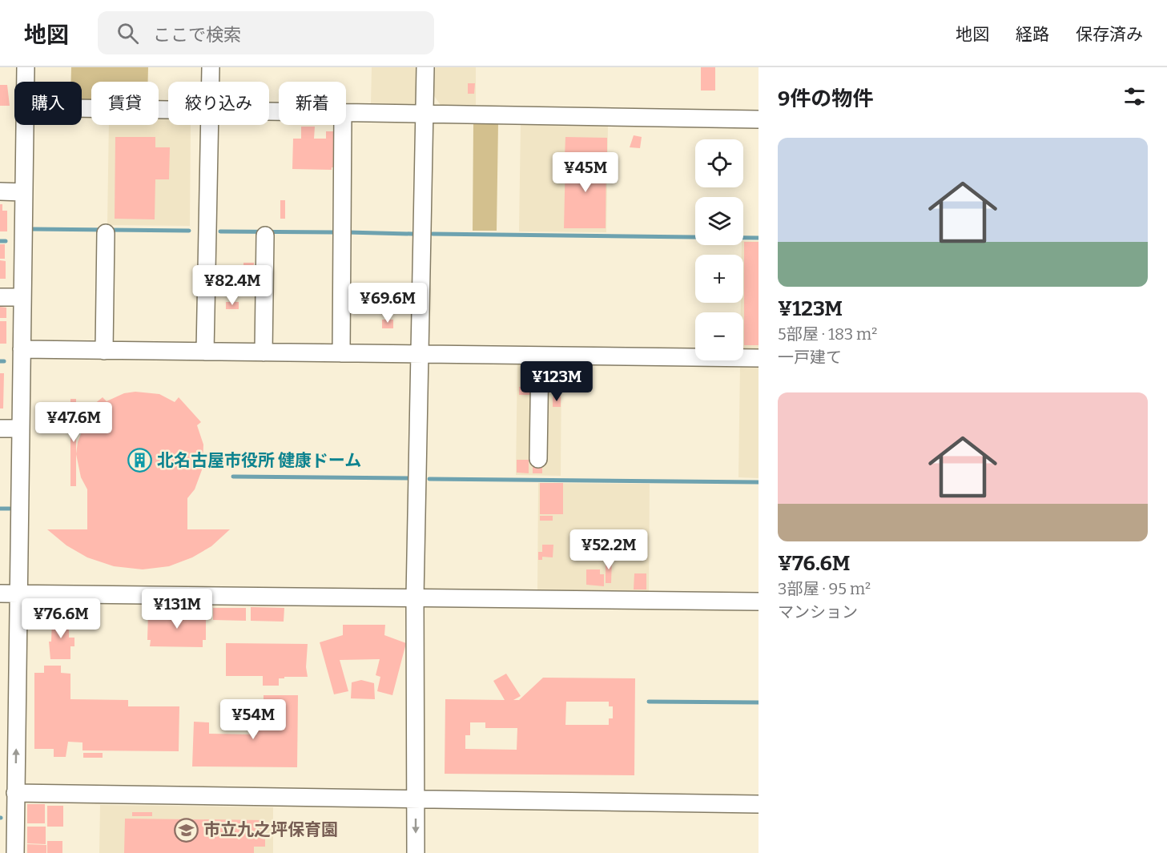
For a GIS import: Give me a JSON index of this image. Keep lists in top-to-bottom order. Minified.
{"places":{"building":["北名古屋市役所 健康ドーム"],"school or university":["市立九之坪保育園"]},"page":{"header":"地図","search":"ここで検索","nav":["地図","経路","保存済み"],"heading":"9件の物件","chip":["購入","賃貸","絞り込み","新着"],"list":[{"name":"¥123M","note":"5部屋 · 183 m² · 一戸建て"},{"name":"¥76.6M","note":"3部屋 · 95 m² · マンション"}],"map_buttons":["+","−"],"price":["¥45M","¥82.4M","¥69.6M","¥123M","¥47.6M","¥52.2M","¥131M","¥76.6M","¥54M"]}}
